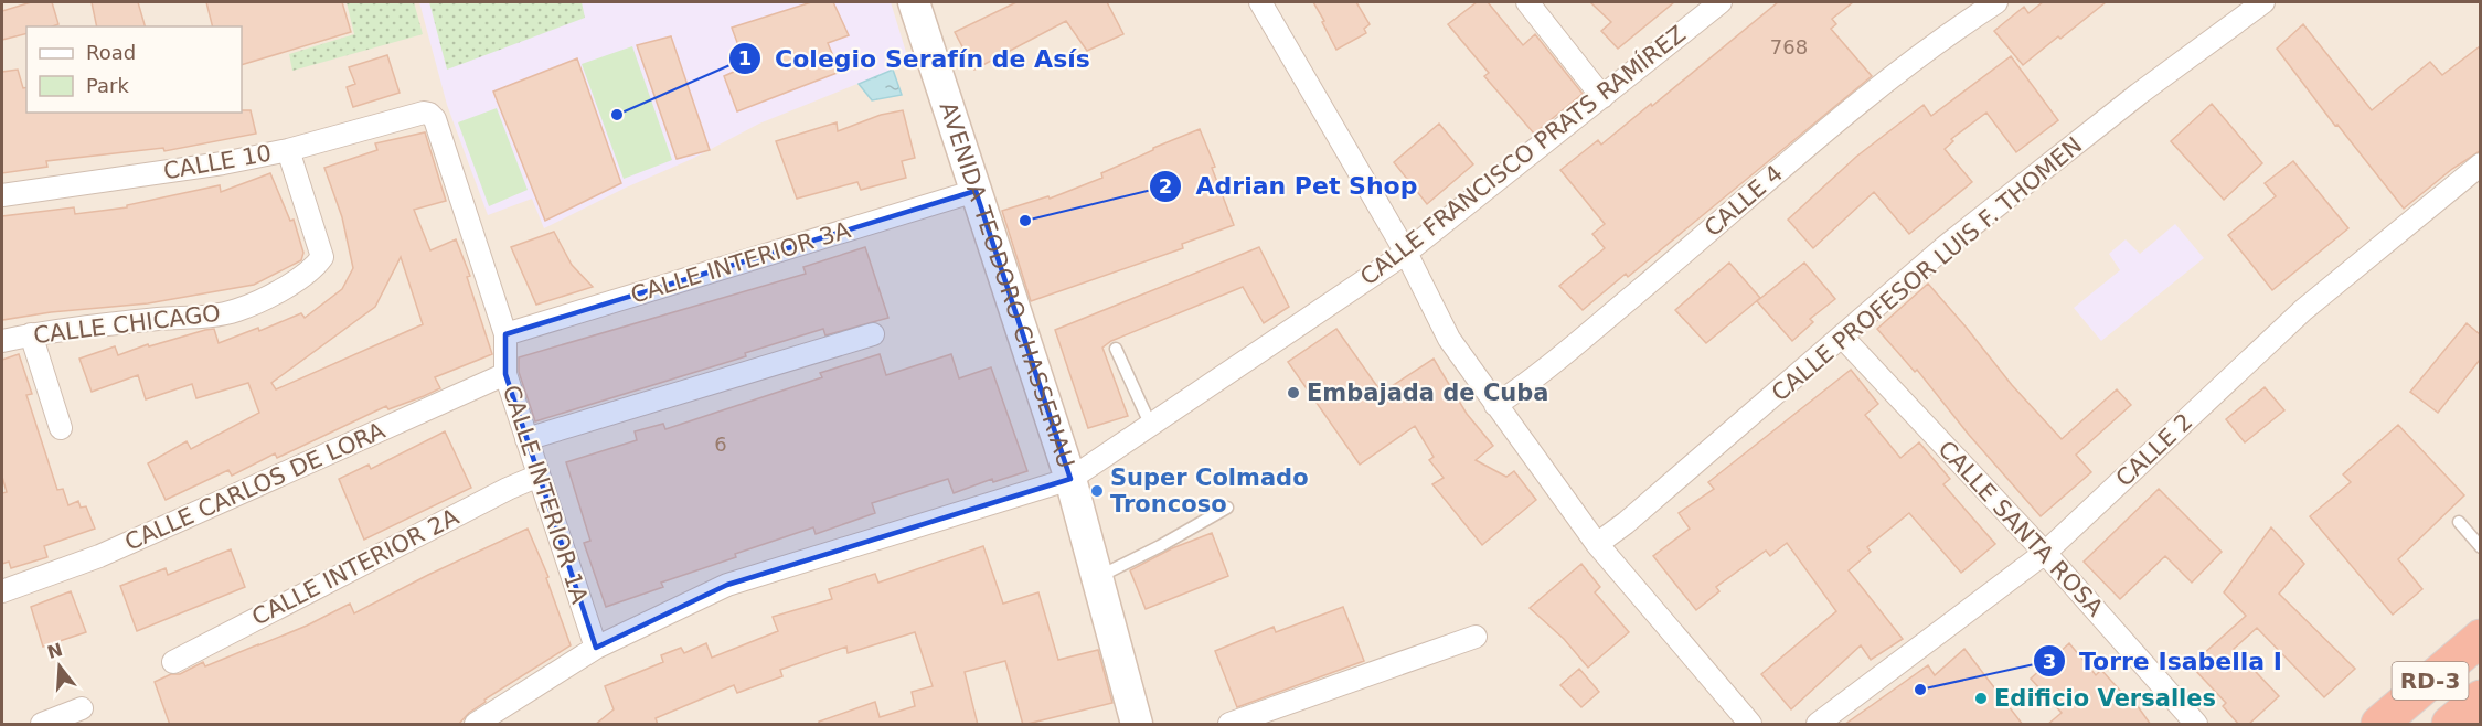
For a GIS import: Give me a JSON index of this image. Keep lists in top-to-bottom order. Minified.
{"streets":{"highway":["RD-3"],"street":["CALLE FRANCISCO PRATS RAMÍREZ","CALLE 10","CALLE 4","CALLE INTERIOR 3A","CALLE PROFESOR LUIS F. THOMEN","AVENIDA TEODORO CHASSERIAU","CALLE CHICAGO","CALLE 2","CALLE CARLOS DE LORA","CALLE INTERIOR 1A","CALLE SANTA ROSA","CALLE INTERIOR 2A"]},"crossings":[["CALLE FRANCISCO PRATS RAMÍREZ","AVENIDA TEODORO CHASSERIAU"],["CALLE FRANCISCO PRATS RAMÍREZ","CALLE INTERIOR 1A"],["CALLE 10","CALLE CHICAGO"],["CALLE 10","CALLE INTERIOR 1A"],["CALLE INTERIOR 3A","AVENIDA TEODORO CHASSERIAU"],["CALLE INTERIOR 3A","CALLE INTERIOR 1A"],["CALLE PROFESOR LUIS F. THOMEN","CALLE SANTA ROSA"],["CALLE 2","CALLE SANTA ROSA"],["CALLE CARLOS DE LORA","CALLE INTERIOR 1A"],["CALLE INTERIOR 1A","CALLE INTERIOR 2A"]],"places":["Colegio Serafín de Asís","Adrian Pet Shop","Embajada de Cuba","Super Colmado Troncoso","Torre Isabella I","Edificio Versalles"],"house_numbers":["768","6"],"legend":["Road","Park"],"north":"top"}
